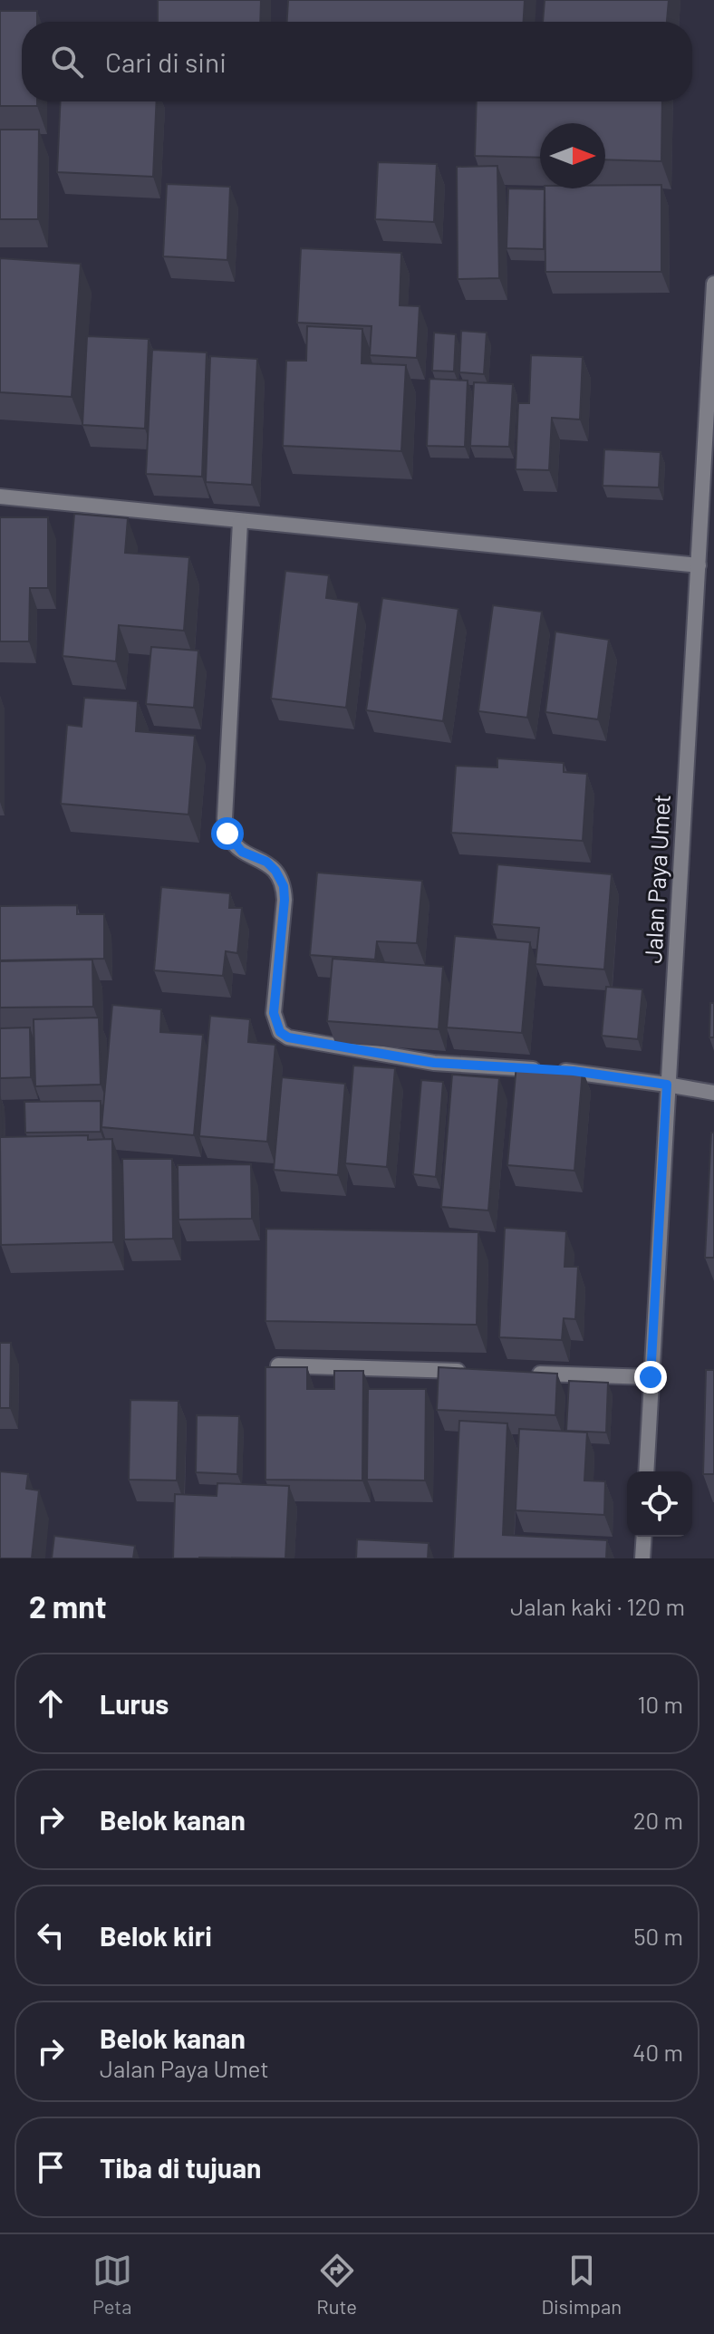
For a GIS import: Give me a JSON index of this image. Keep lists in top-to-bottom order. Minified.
{"streets":{"street":["Jalan Paya Umet"]},"north":"right","page":{"search":"Cari di sini","heading":["2 mnt","Jalan kaki · 120 m"],"list":[["Lurus","10 m"],["Belok kanan","20 m"],["Belok kiri","50 m"],["Belok kanan","Jalan Paya Umet","40 m"],"Tiba di tujuan"],"nav":["Peta","Rute","Disimpan"]}}
